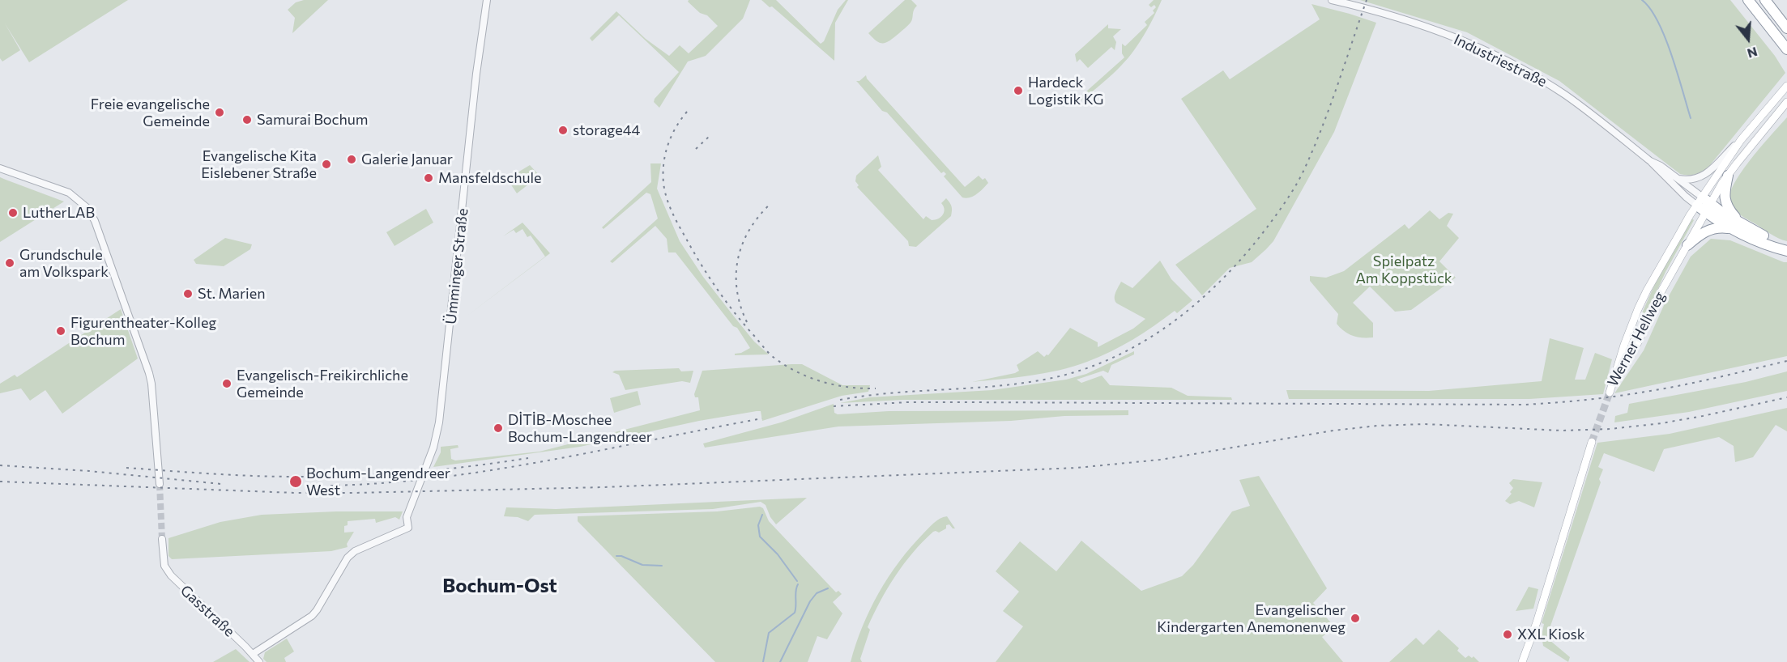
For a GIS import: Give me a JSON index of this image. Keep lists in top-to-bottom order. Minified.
{"streets":{"main road":["Werner Hellweg"],"street":["Industriestraße","Ümminger Straße","Gasstraße"]},"crossings":[["Industriestraße","Werner Hellweg"],["Ümminger Straße","Gasstraße"]],"districts":["Bochum-Ost"],"parks":["Spielpatz Am Koppstück"],"places":["Hardeck Logistik KG","Freie evangelische Gemeinde","Samurai Bochum","storage44","Galerie Januar","Evangelische Kita Eislebener Straße","Mansfeldschule","LutherLAB","Grundschule am Volkspark","St. Marien","Figurentheater-Kolleg Bochum","Evangelisch-Freikirchliche Gemeinde","DİTİB-Moschee Bochum-Langendreer","Bochum-Langendreer West","Evangelischer Kindergarten Anemonenweg","XXL Kiosk"],"north":"bottom"}
